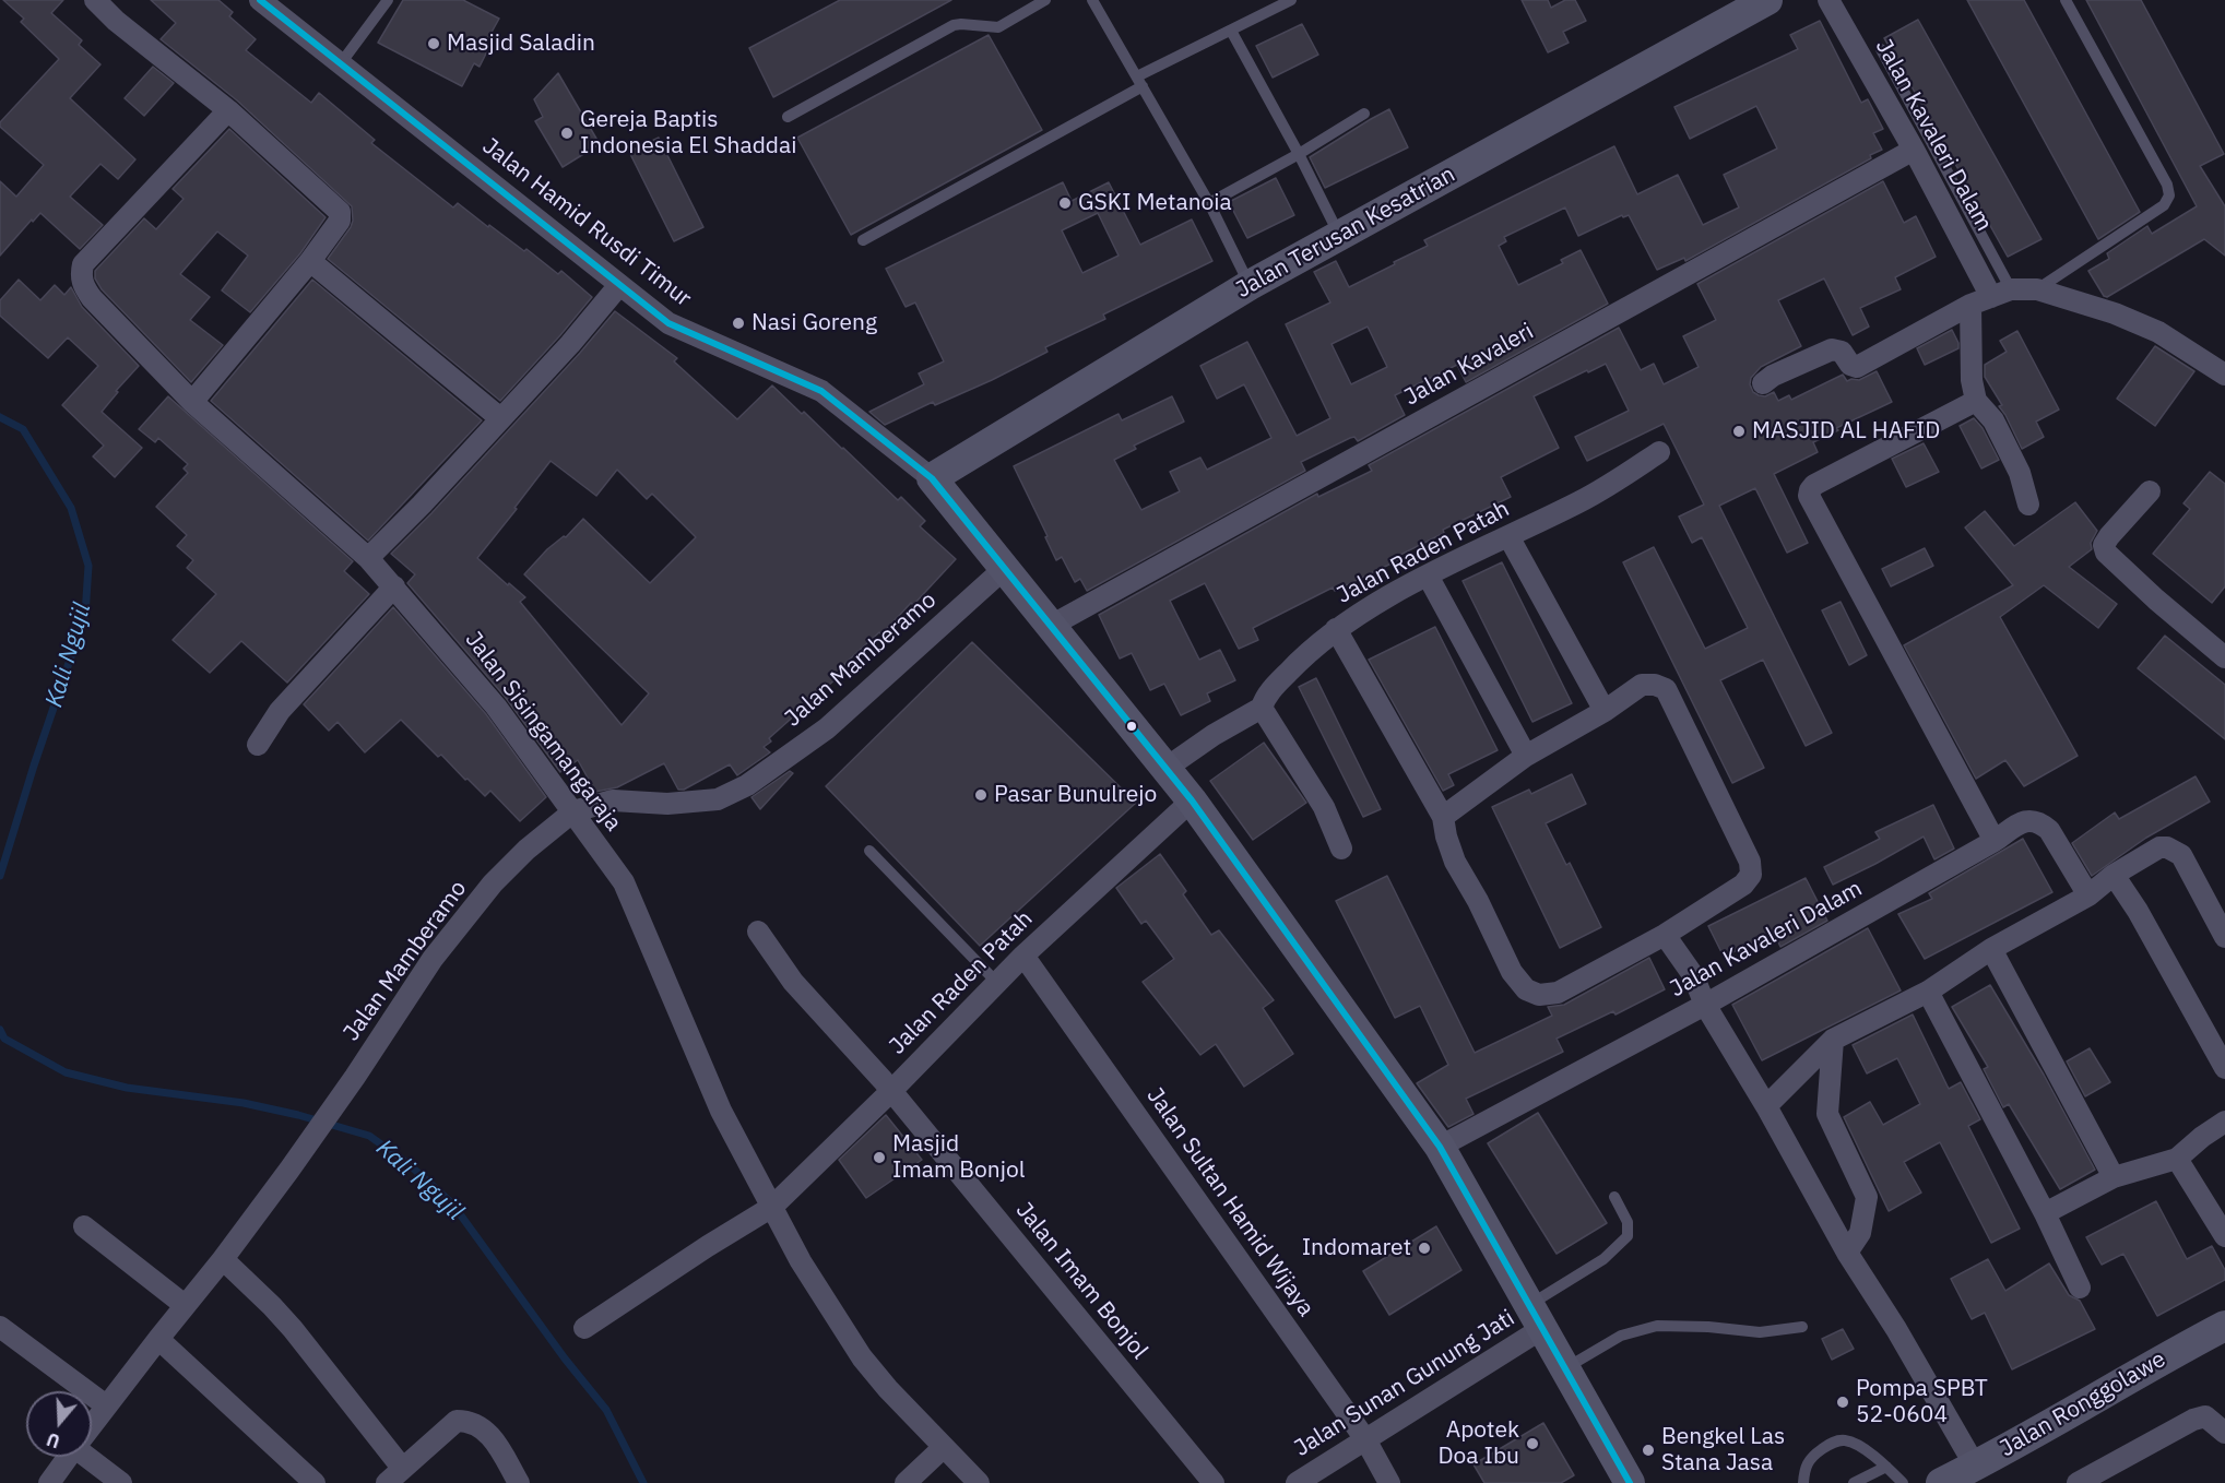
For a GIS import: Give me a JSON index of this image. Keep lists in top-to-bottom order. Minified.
{"streets":{"street":["Jalan Kavaleri Dalam","Jalan Hamid Rusdi Timur","Jalan Terusan Kesatrian","Jalan Kavaleri","Jalan Raden Patah","Jalan Mamberamo","Jalan Sisingamangaraja","Jalan Sultan Hamid Wijaya","Jalan Imam Bonjol","Jalan Sunan Gunung Jati","Jalan Ronggolawe"]},"crossings":[["Jalan Kavaleri Dalam","Jalan Kavaleri"],["Jalan Hamid Rusdi Timur","Jalan Terusan Kesatrian"],["Jalan Raden Patah","Jalan Sisingamangaraja"],["Jalan Raden Patah","Jalan Sultan Hamid Wijaya"],["Jalan Raden Patah","Jalan Imam Bonjol"],["Jalan Mamberamo","Jalan Sisingamangaraja"],["Jalan Sultan Hamid Wijaya","Jalan Sunan Gunung Jati"]],"water":["Kali Ngujil"],"places":["Masjid Saladin","Gereja Baptis Indonesia El Shaddai","GSKI Metanoia","Nasi Goreng","MASJID AL HAFID","Pasar Bunulrejo","Masjid Imam Bonjol","Indomaret","Pompa SPBT 52-0604","Apotek Doa Ibu","Bengkel Las Stana Jasa"],"north":"bottom"}
